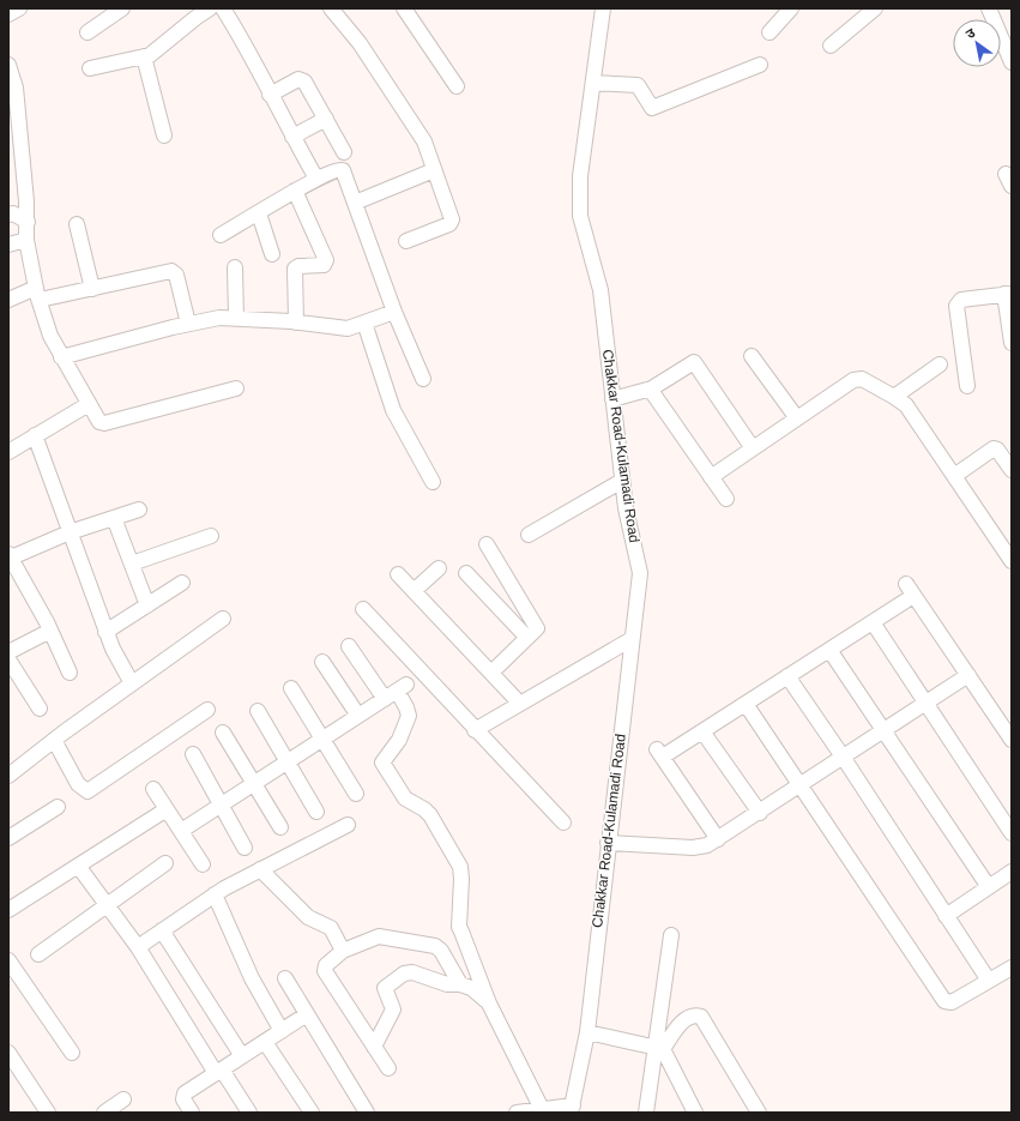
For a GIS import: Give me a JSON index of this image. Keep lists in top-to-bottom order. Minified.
{"streets":{"street":["Chakkar Road-Kulamadi Road"]},"north":"top left"}
